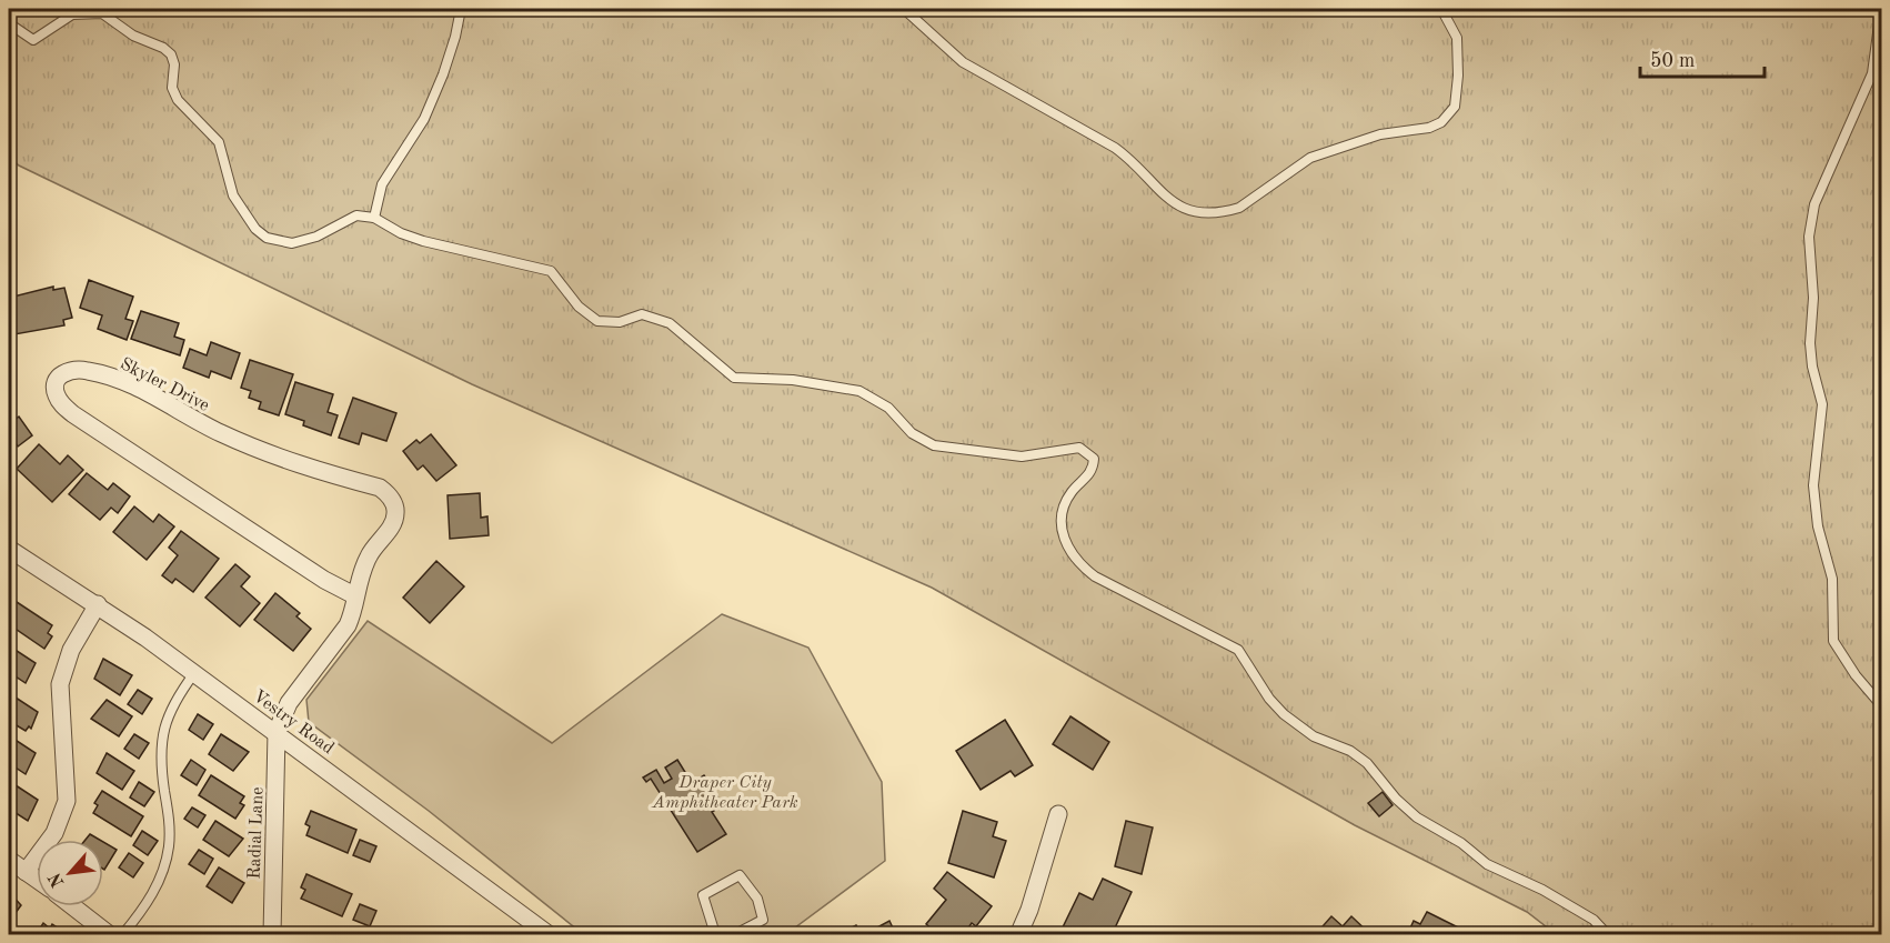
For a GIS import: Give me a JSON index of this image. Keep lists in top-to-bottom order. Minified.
{"streets":{"street":["Skyler Drive","Vestry Road","Radial Lane"]},"crossings":[["Skyler Drive","Vestry Road"],["Skyler Drive","Radial Lane"],["Vestry Road","Radial Lane"]],"parks":["Draper City Amphitheater Park"],"scale_bar":"50 m","north":"bottom left"}
